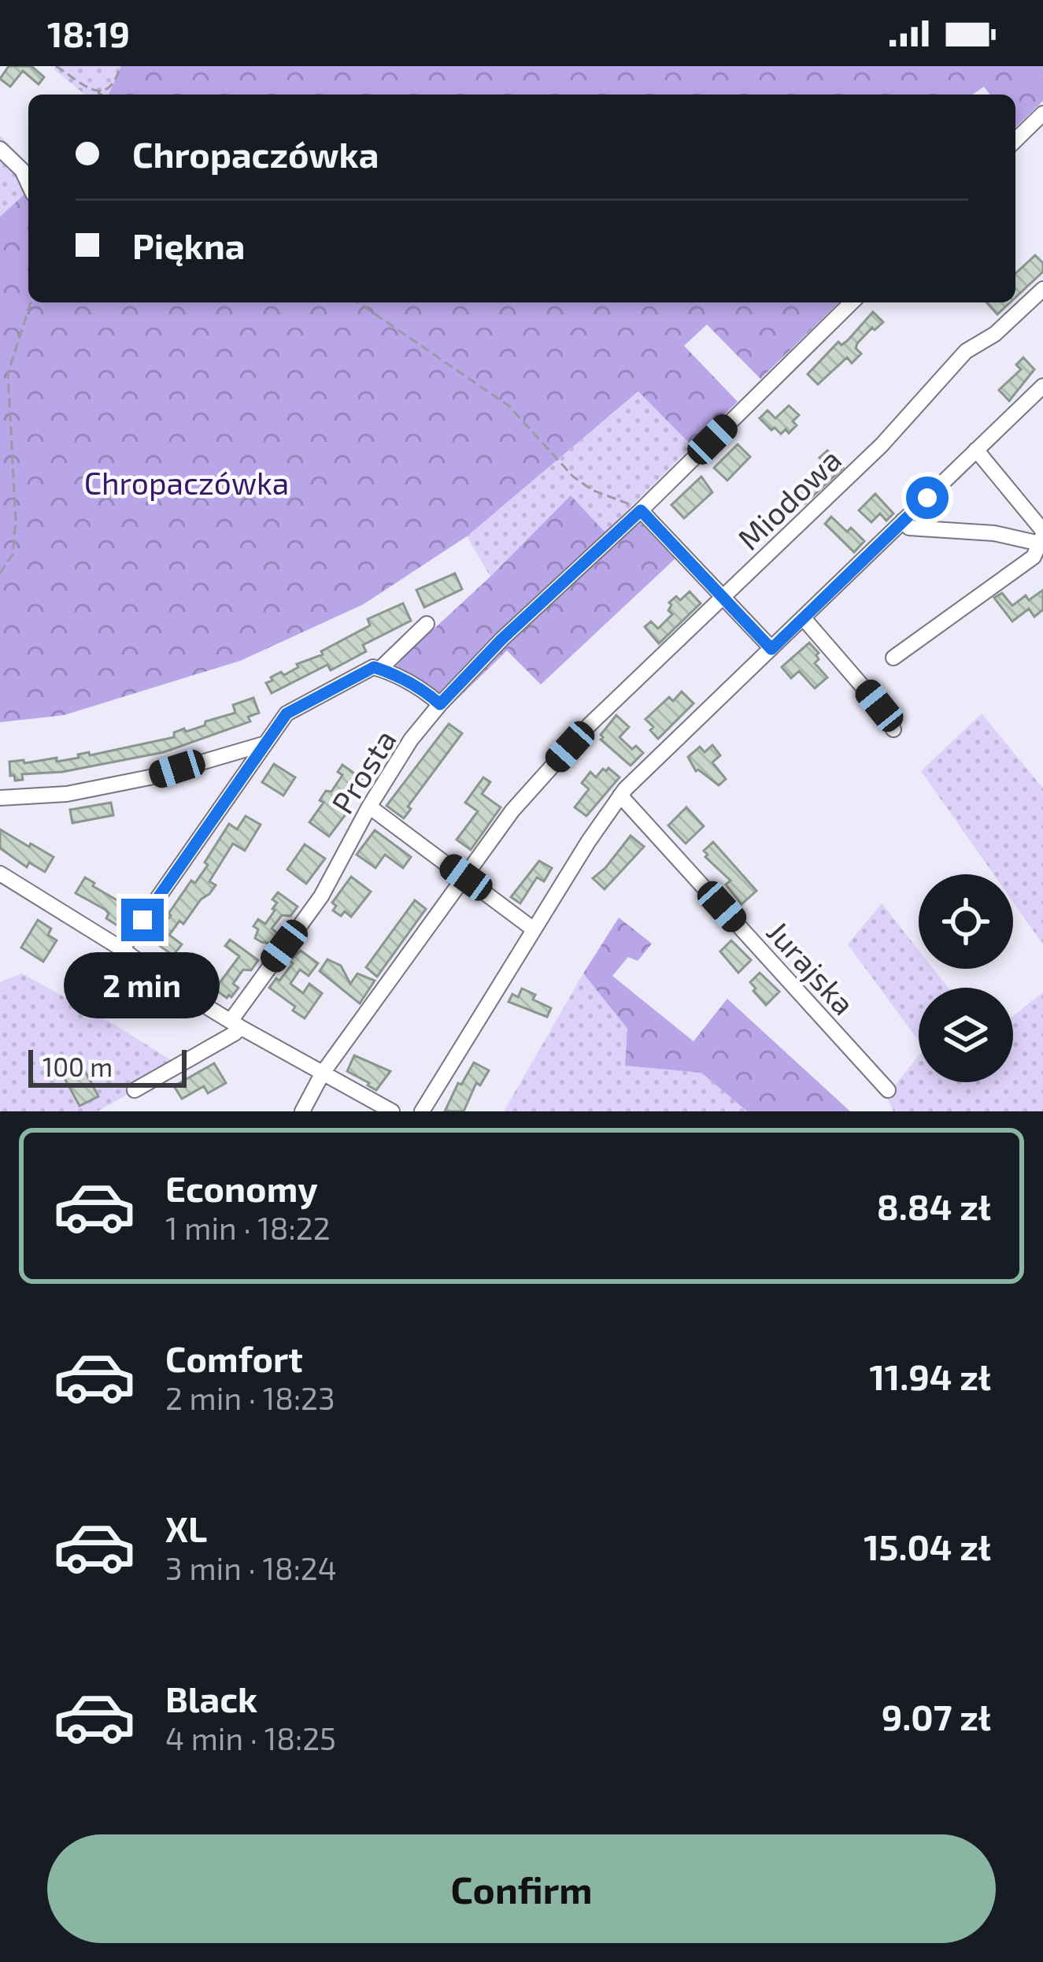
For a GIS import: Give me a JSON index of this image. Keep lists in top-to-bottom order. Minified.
{"streets":{"street":["Miodowa","Prosta","Jurajska"]},"parks":["Chropaczówka"],"scale_bar":"100 m","page":{"status":"18:19","banner":["Chropaczówka","Piękna"],"bubble":"2 min","scale":"100 m","list":[{"name":"Economy","note":"1 min · 18:22","value":"8.84 zł"},{"name":"Comfort","note":"2 min · 18:23","value":"11.94 zł"},{"name":"XL","note":"3 min · 18:24","value":"15.04 zł"},{"name":"Black","note":"4 min · 18:25","value":"9.07 zł"}],"buttons":"Confirm"}}
